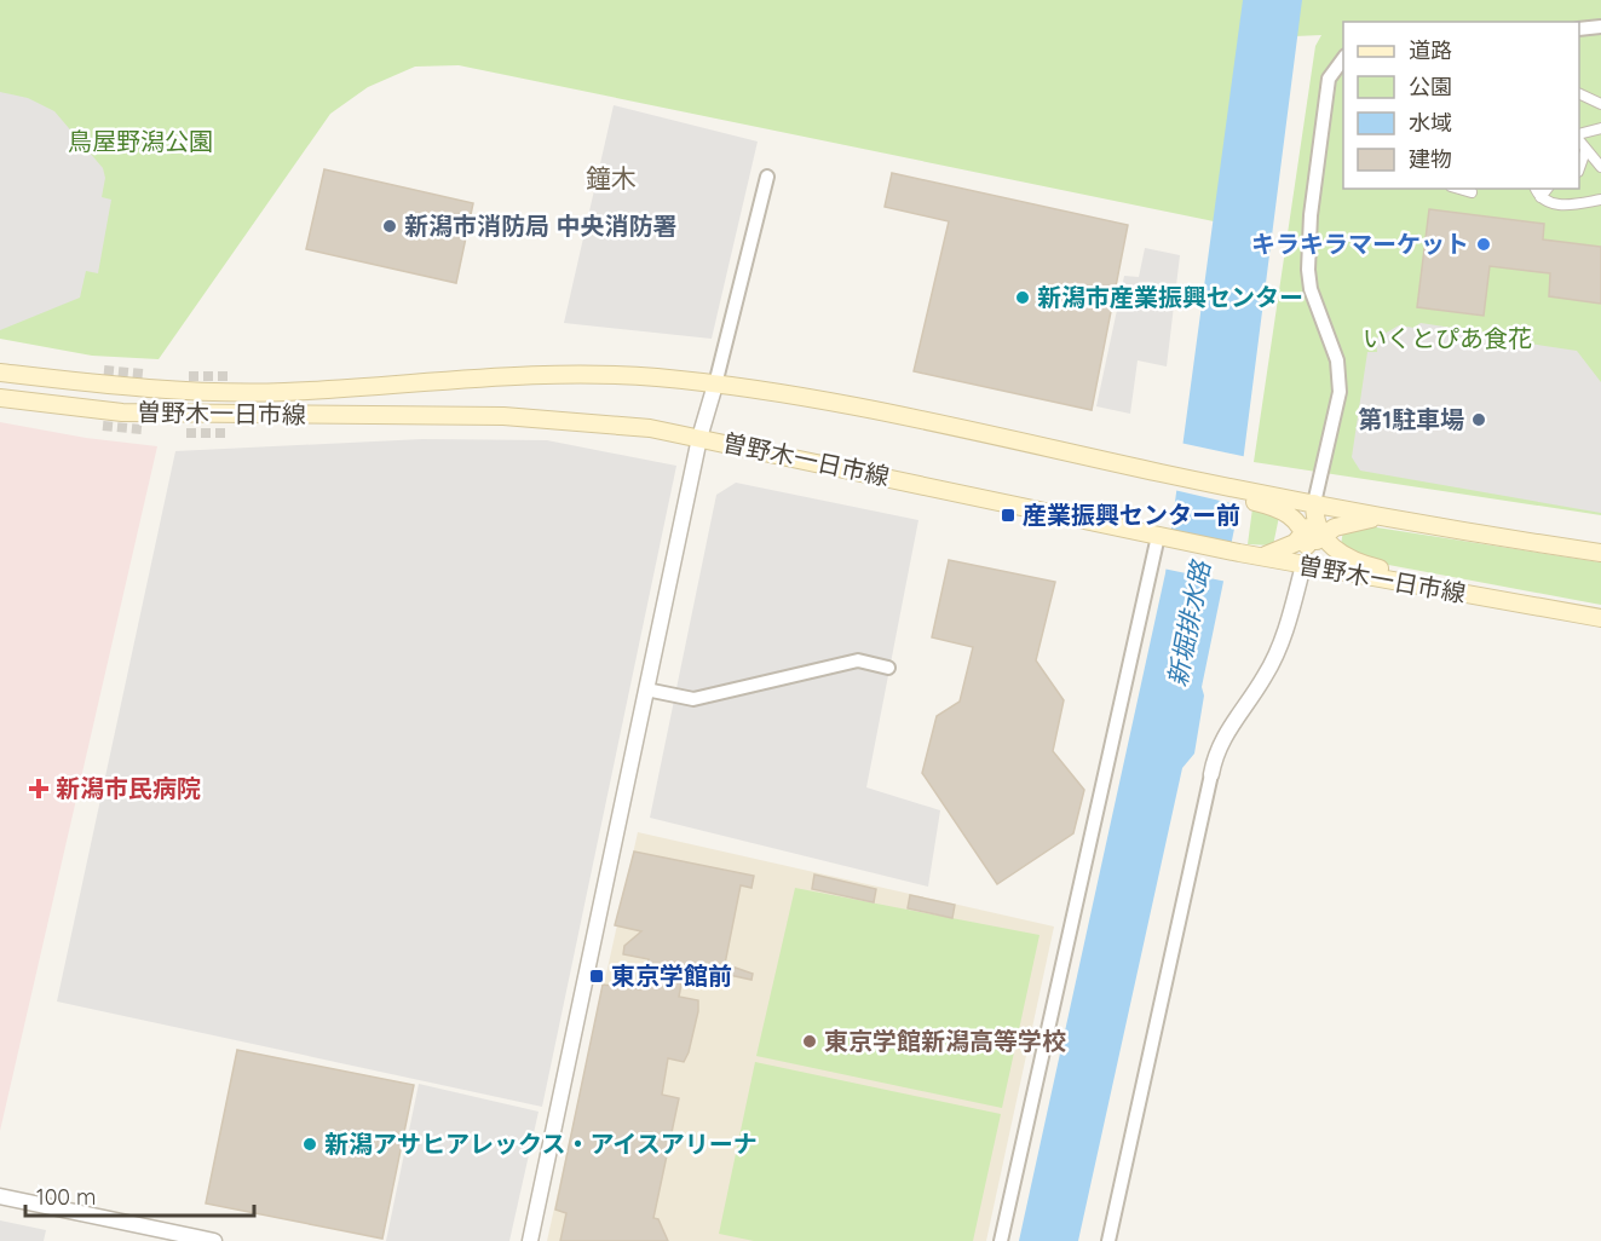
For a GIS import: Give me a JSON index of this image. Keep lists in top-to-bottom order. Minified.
{"streets":{"main road":["曽野木一日市線"]},"districts":["鐘木"],"water":["新堀排水路"],"parks":["鳥屋野潟公園","いくとぴあ食花"],"places":{"other":["新潟市消防局 中央消防署","キラキラマーケット","新潟市産業振興センター","第1駐車場","東京学館新潟高等学校","新潟アサヒアレックス・アイスアリーナ"],"transit":["産業振興センター前","東京学館前"],"health":["新潟市民病院"]},"legend":["道路","公園","水域","建物"],"scale_bar":"100 m"}
